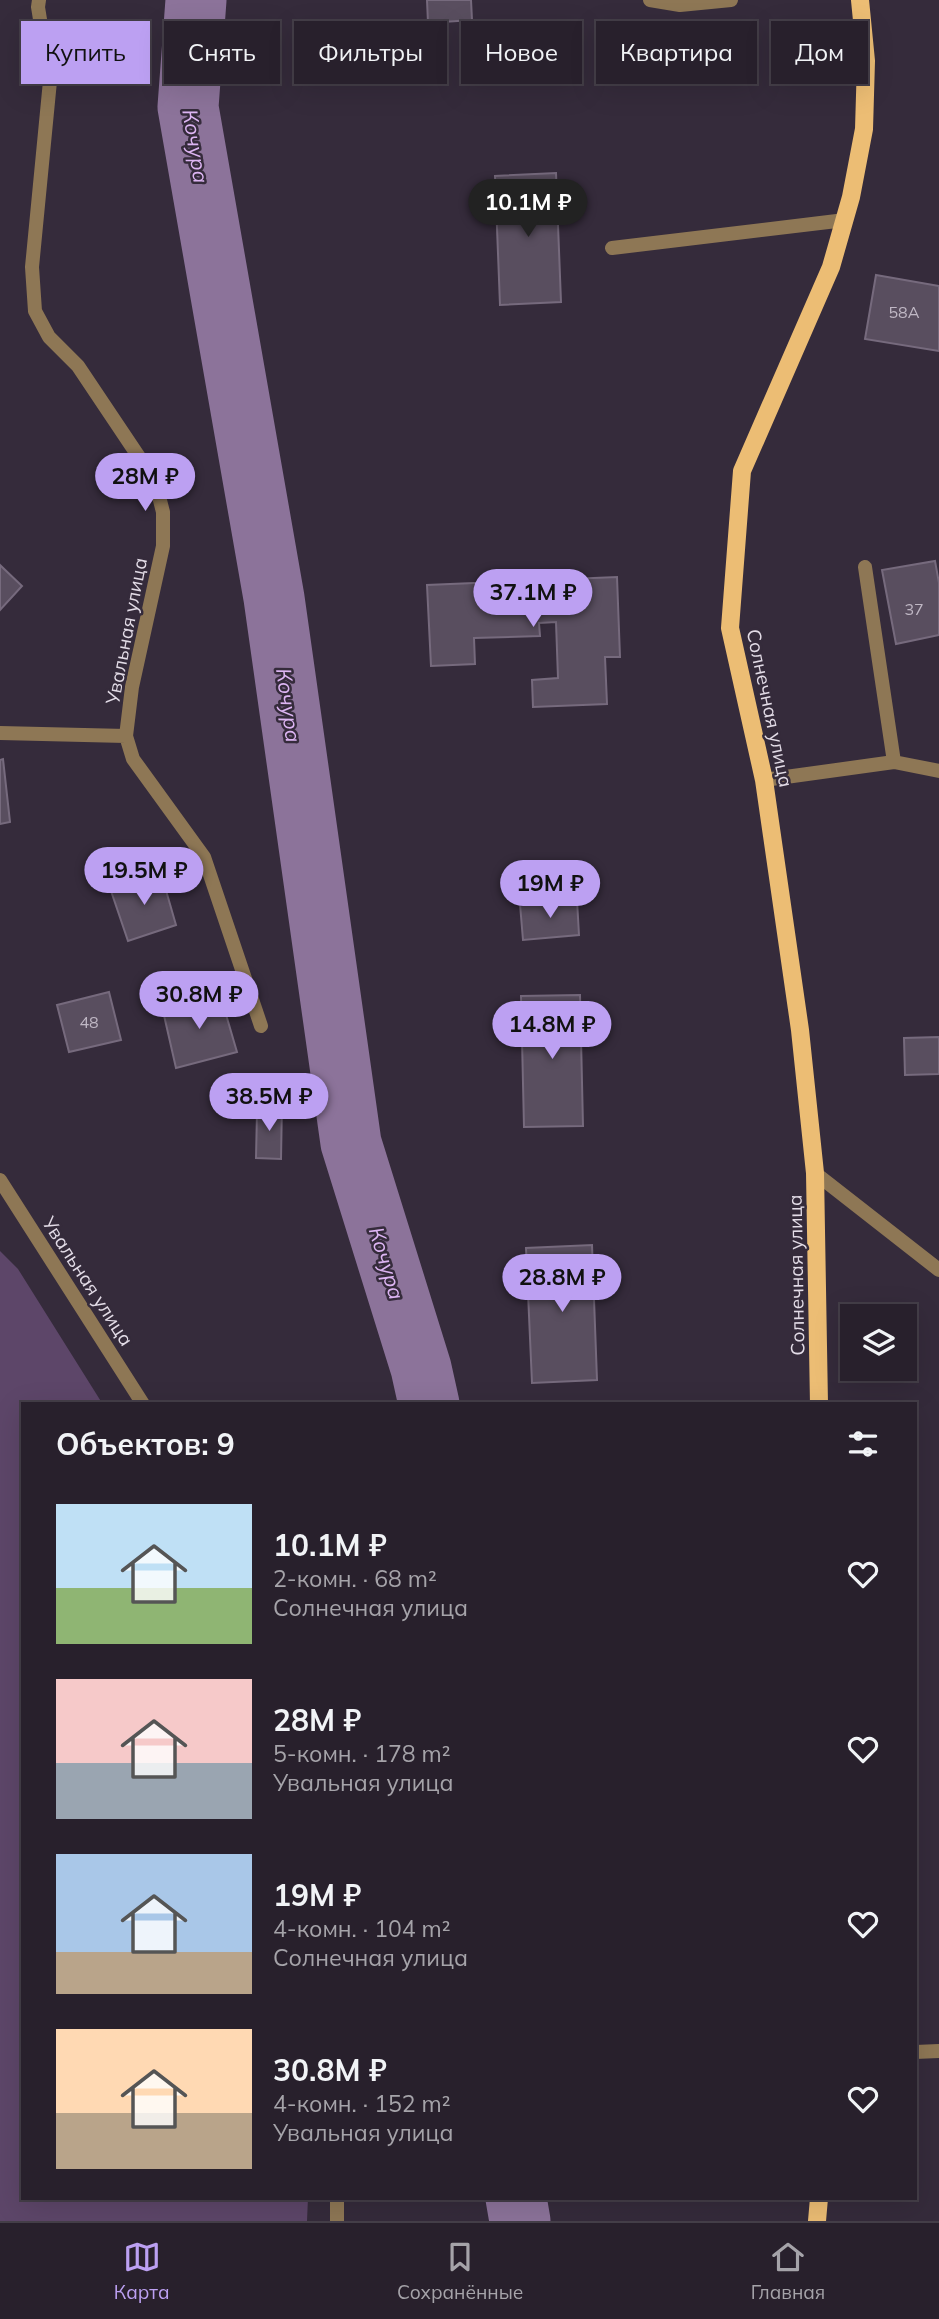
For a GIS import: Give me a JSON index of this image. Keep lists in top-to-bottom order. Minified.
{"streets":{"main road":["Солнечная улица"],"street":["Увальная улица"]},"water":["Кочура"],"house_numbers":["58А","37","48"],"page":{"chip":["Купить","Снять","Фильтры","Новое","Квартира","Дом"],"price":["10.1M ₽","28M ₽","37.1M ₽","19.5M ₽","19M ₽","30.8M ₽","14.8M ₽","38.5M ₽","28.8M ₽"],"heading":"Объектов: 9","list":[{"name":"10.1M ₽","note":"2-комн. · 68 m² · Солнечная улица"},{"name":"28M ₽","note":"5-комн. · 178 m² · Увальная улица"},{"name":"19M ₽","note":"4-комн. · 104 m² · Солнечная улица"},{"name":"30.8M ₽","note":"4-комн. · 152 m² · Увальная улица"}],"tabs":["Карта","Сохранённые","Главная"]}}
